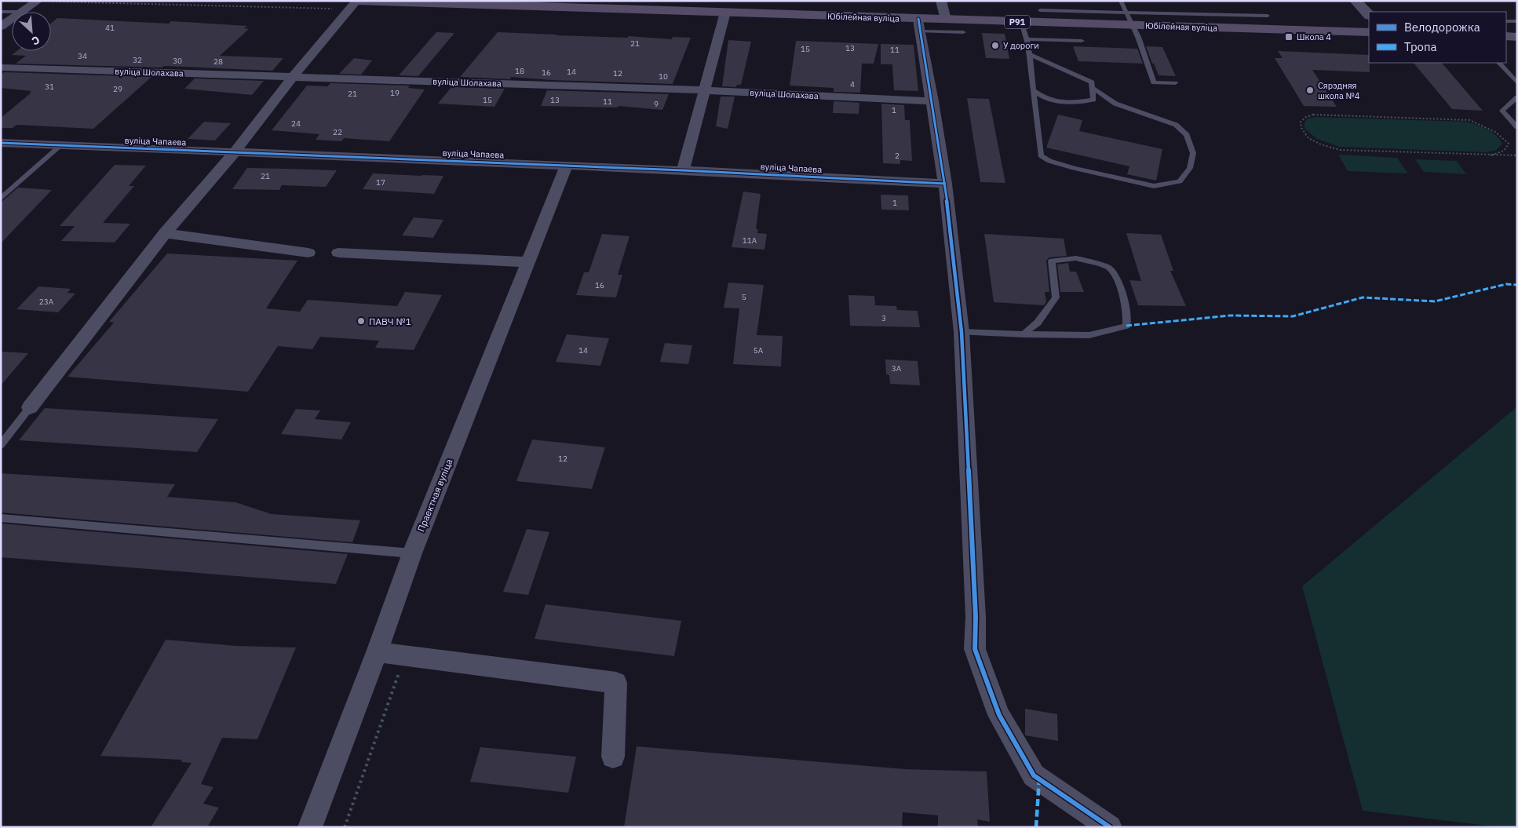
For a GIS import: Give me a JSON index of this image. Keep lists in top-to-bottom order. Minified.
{"streets":{"main road":["Юбілейная вуліца","Р91"],"street":["вуліца Шолахава","вуліца Чапаева","Праектная вуліца"]},"crossings":[["вуліца Чапаева","Праектная вуліца"]],"places":{"transit":["Школа 4"],"other":["У дороги","Сярэдняя школа №4","ПАВЧ №1"]},"house_numbers":["41","21","13","15","11","34","32","30","28","18","14","16","12","10","4","31","29","19","21","15","13","11","9","1","24","22","2","21","17","1","11А","16","5","23А","3","14","5А","3А","12"],"legend":["Велодорожка","Тропа"],"north":"bottom right"}
